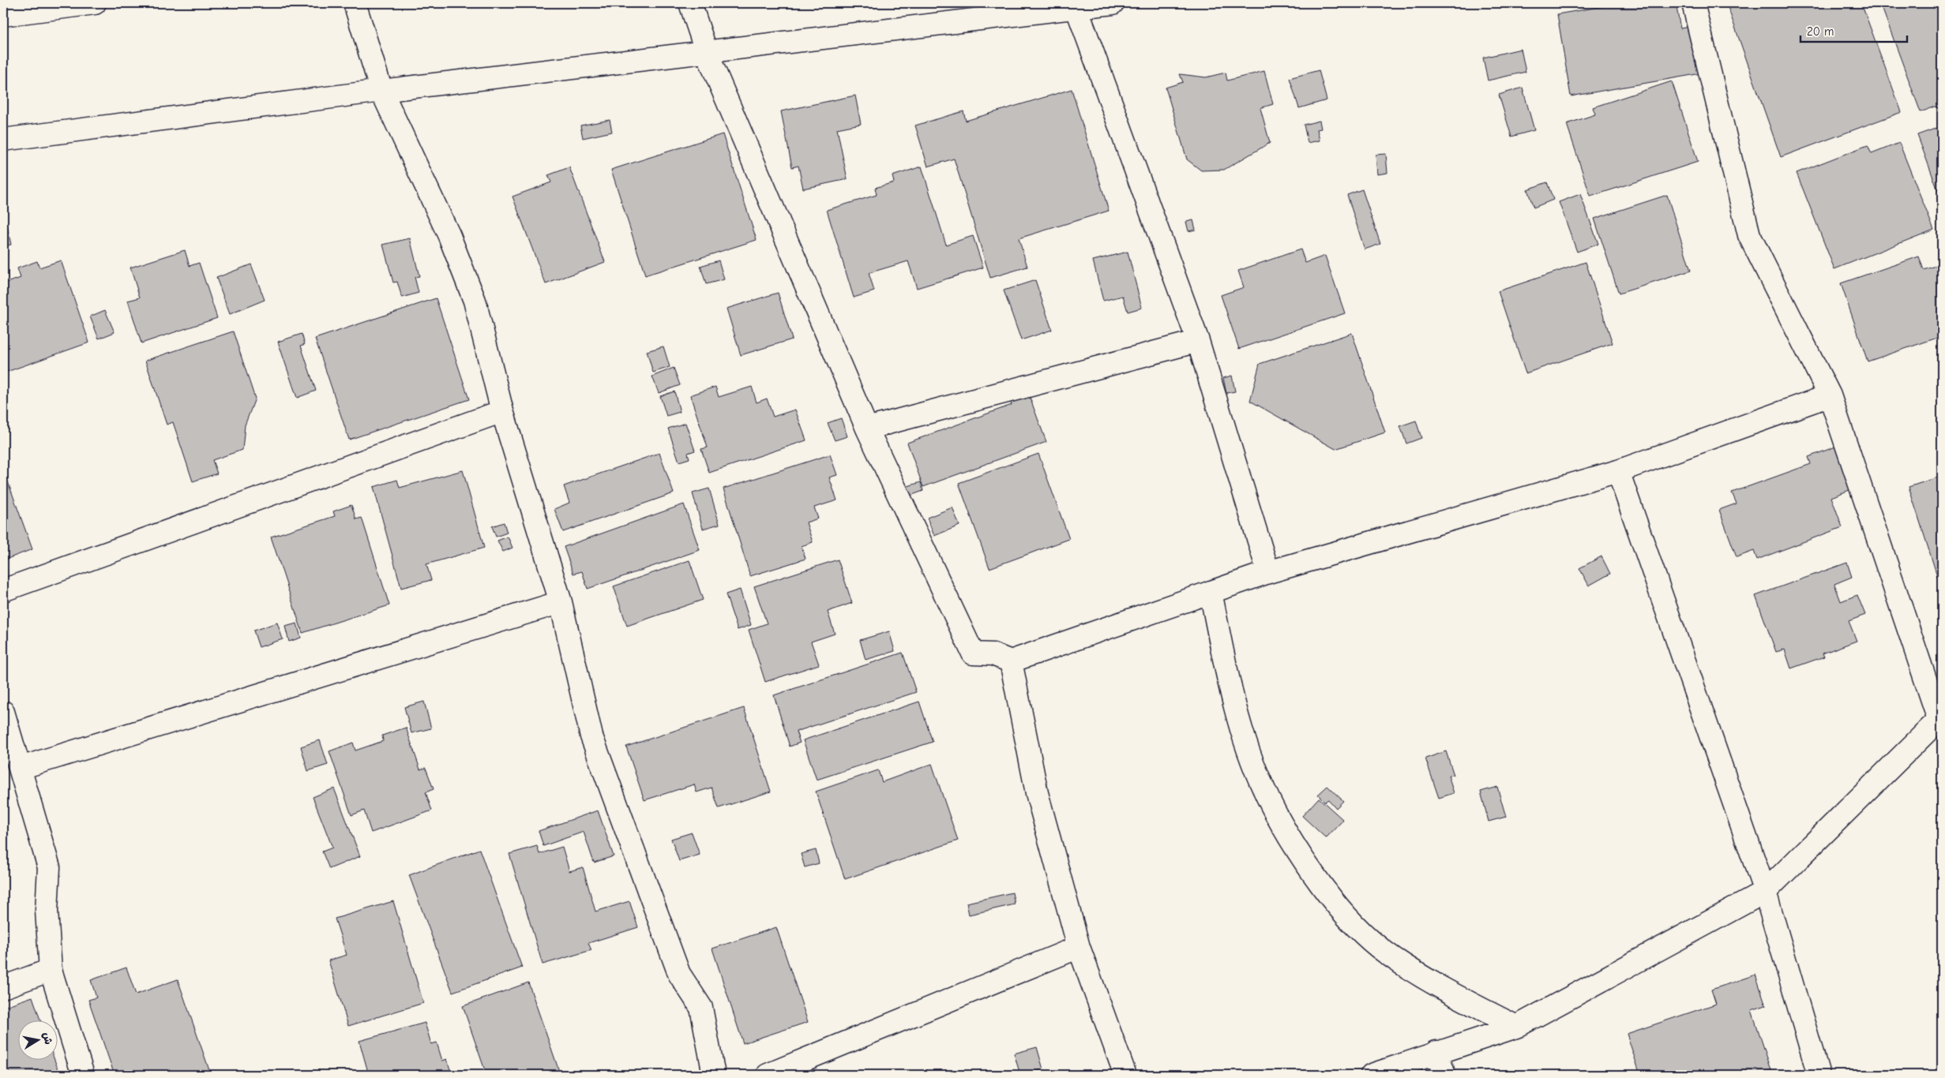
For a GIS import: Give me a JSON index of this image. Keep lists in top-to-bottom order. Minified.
{"scale_bar":"20 m","north":"right"}
